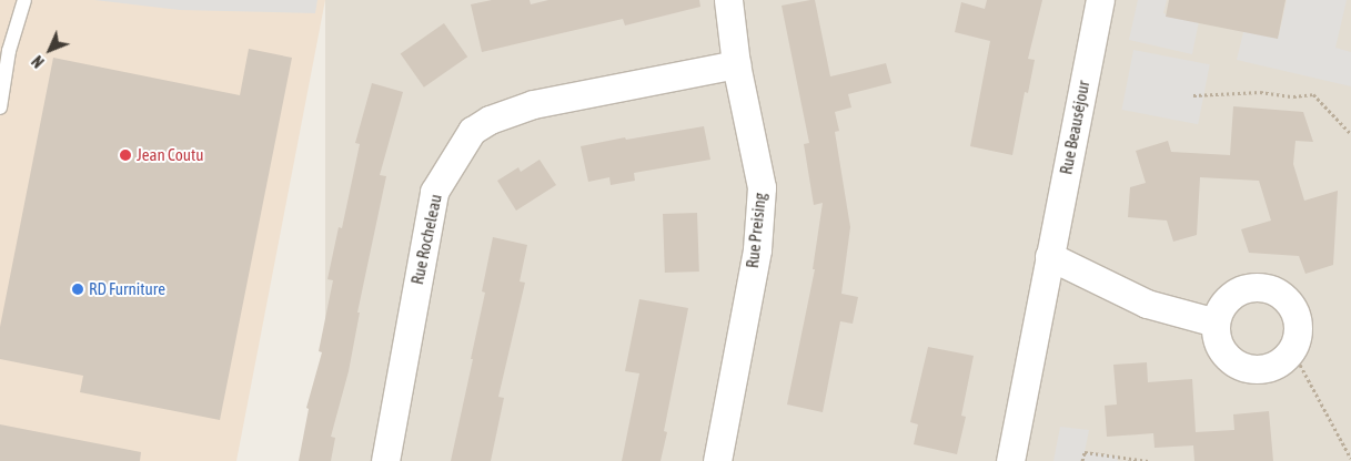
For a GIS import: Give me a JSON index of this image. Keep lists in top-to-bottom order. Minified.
{"streets":{"street":["Rue Beauséjour","Rue Preising","Rue Rocheleau"]},"crossings":[["Rue Preising","Rue Rocheleau"]],"places":["Jean Coutu","RD Furniture"],"north":"bottom left"}
